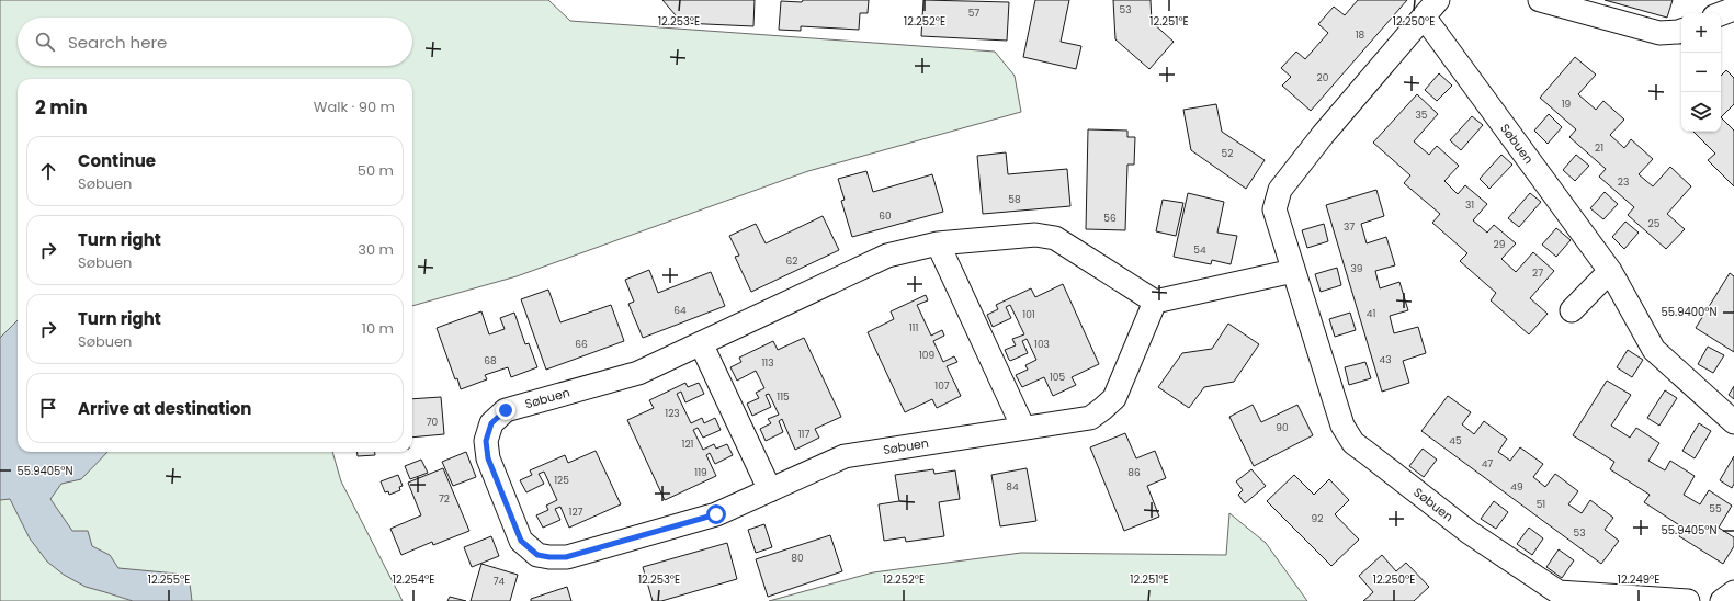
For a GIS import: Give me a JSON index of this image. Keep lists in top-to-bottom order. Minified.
{"streets":{"street":["Søbuen"]},"house_numbers":["53","57","18","20","19","35","21","52","23","58","31","60","56","25","37","29","54","62","39","27","64","41","101","111","66","103","109","43","68","113","105","107","115","123","70","90","117","45","121","47","119","86","125","84","49","72","51","55","127","92","53","80","74"],"page":{"map_buttons":["+","−"],"search":"Search here","heading":["2 min","Walk · 90 m"],"list":[["Continue","Søbuen","50 m"],["Turn right","Søbuen","30 m"],["Turn right","Søbuen","10 m"],"Arrive at destination"]},"coordinates":["12.253°E","12.252°E","12.251°E","12.250°E","55.9400°N","55.9405°N","12.255°E","12.254°E","12.249°E"]}
